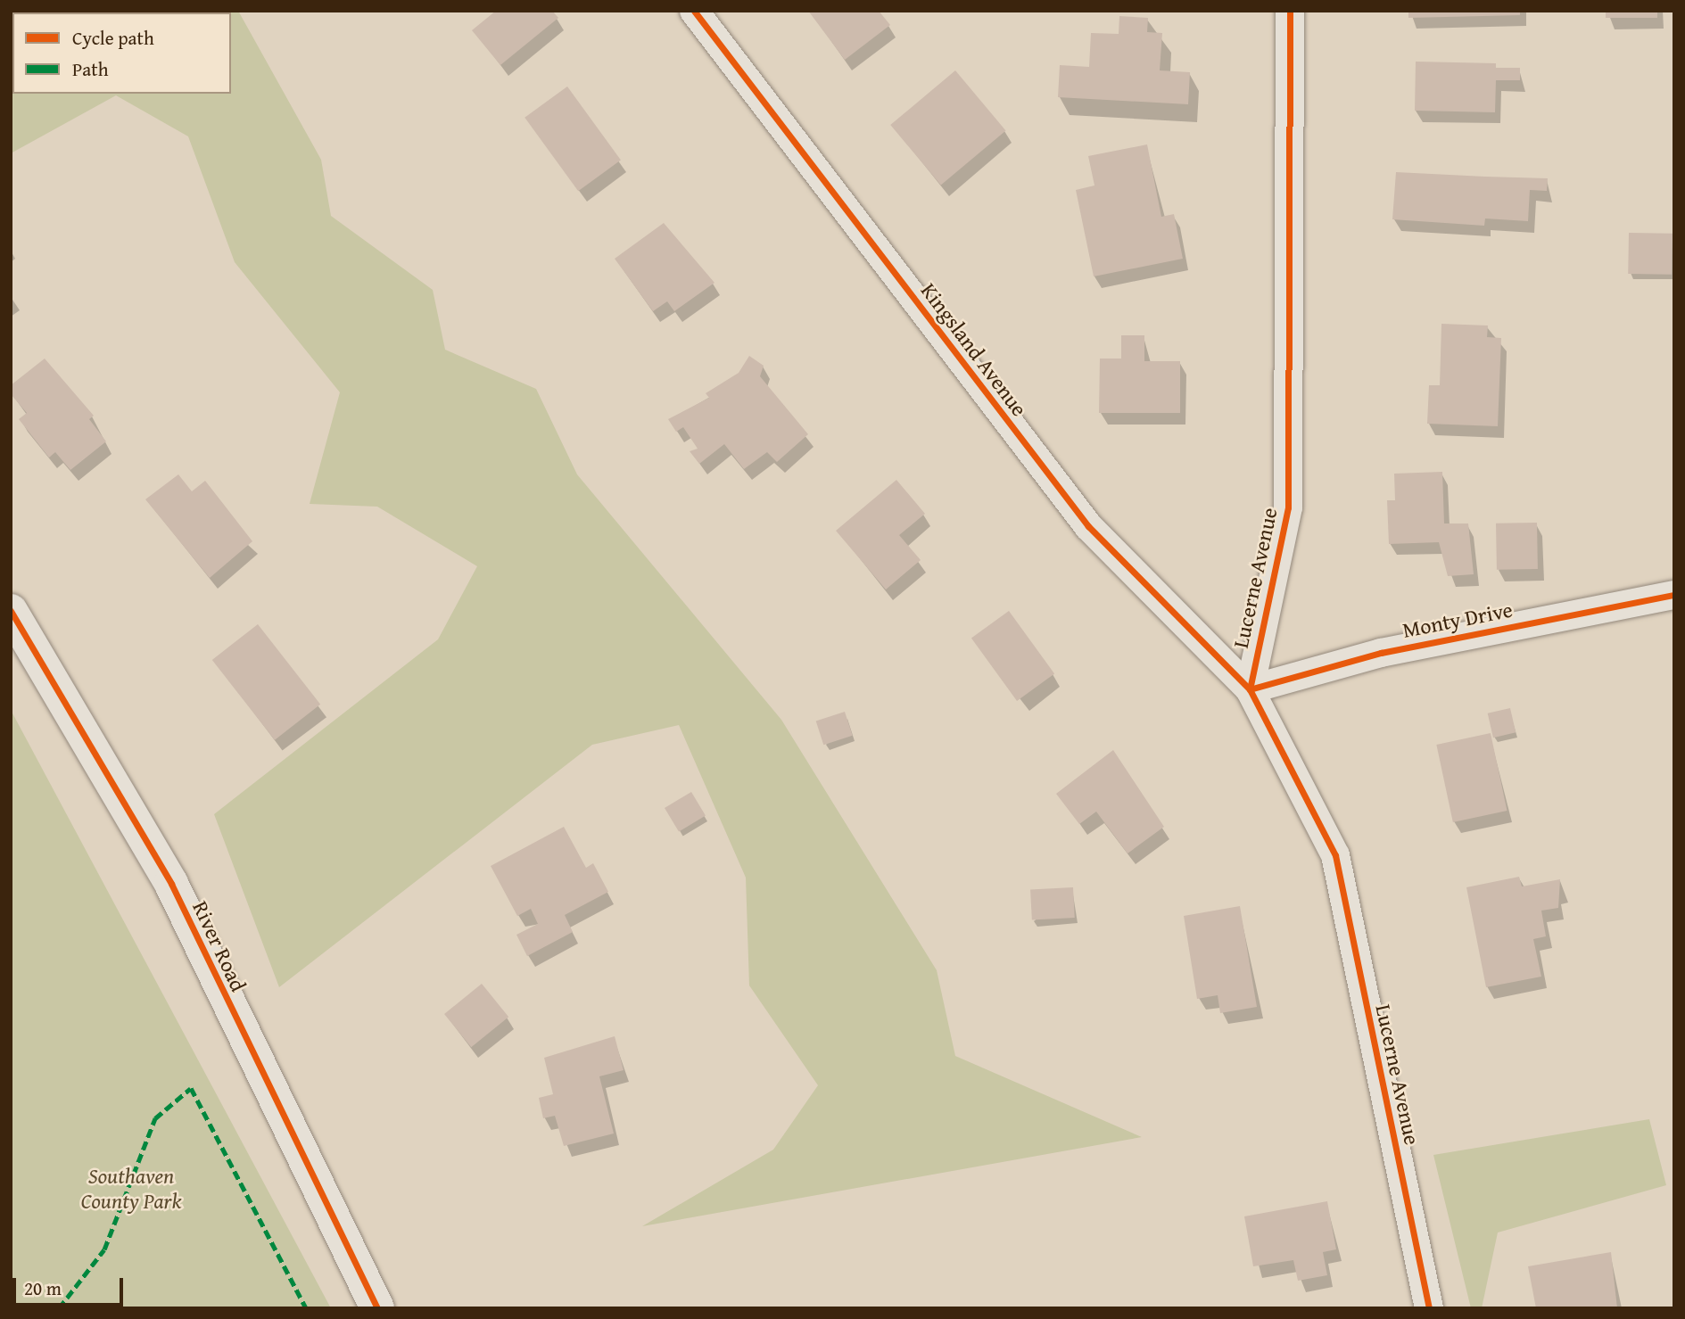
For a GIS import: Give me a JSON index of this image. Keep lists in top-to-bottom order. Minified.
{"streets":{"street":["Kingsland Avenue","Lucerne Avenue","Monty Drive","River Road"]},"crossings":[["Kingsland Avenue","Lucerne Avenue"],["Kingsland Avenue","Monty Drive"],["Lucerne Avenue","Monty Drive"]],"parks":["Southaven County Park"],"legend":["Cycle path","Path"],"scale_bar":"20 m"}
